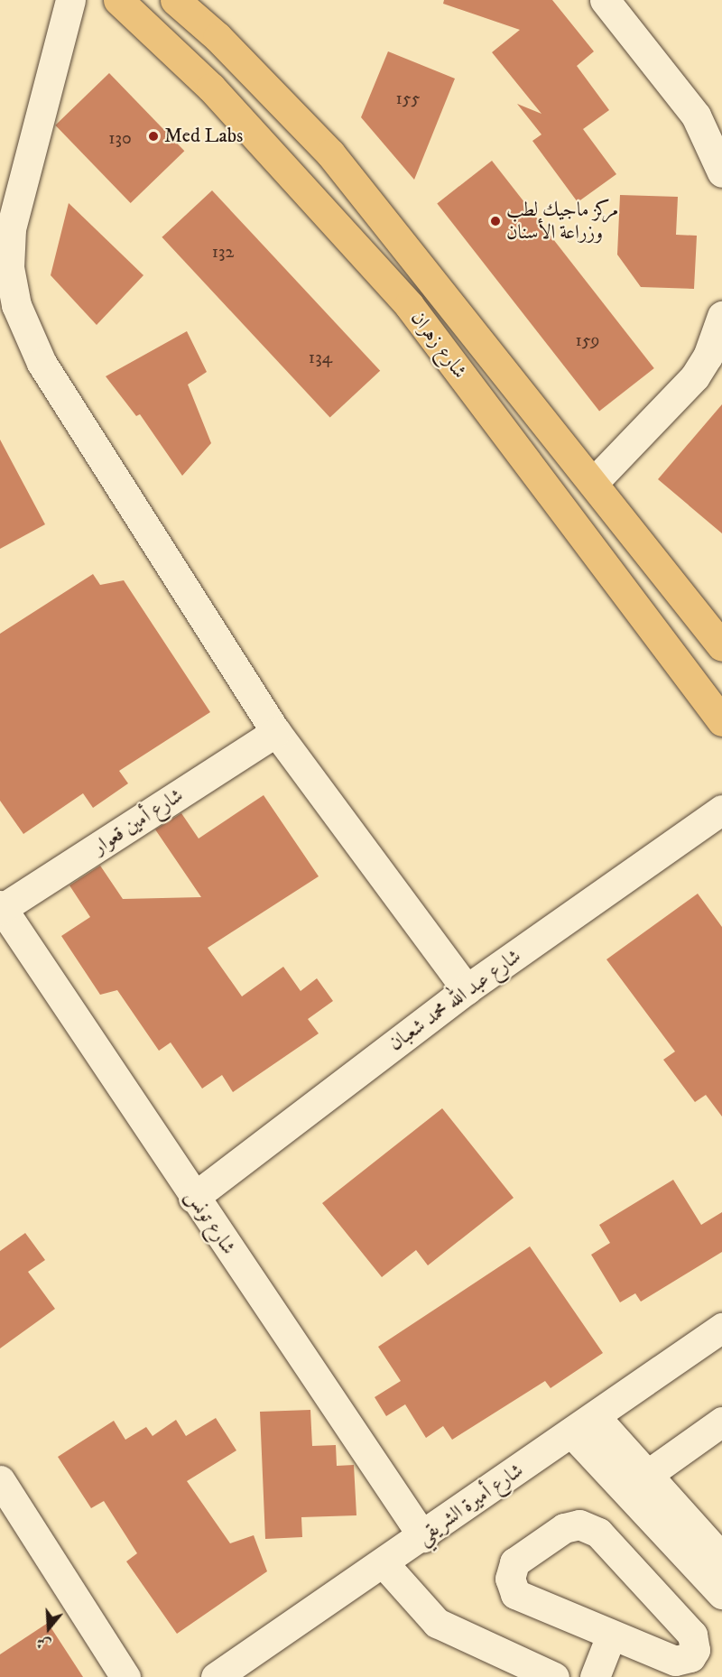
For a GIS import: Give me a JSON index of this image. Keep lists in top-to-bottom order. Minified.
{"streets":{"main road":["شارع زهران"],"street":["شارع أمين قعوار","شارع عبد الله محمد شعبان","شارع تونس","شارع أميرة الشريقي"]},"crossings":[["شارع أمين قعوار","شارع تونس"],["شارع عبد الله محمد شعبان","شارع تونس"],["شارع تونس","شارع أميرة الشريقي"]],"places":["Med Labs","مركز ماجيك لطب وزراعة الأسنان"],"house_numbers":["155","130","132","159","134"],"north":"bottom"}
